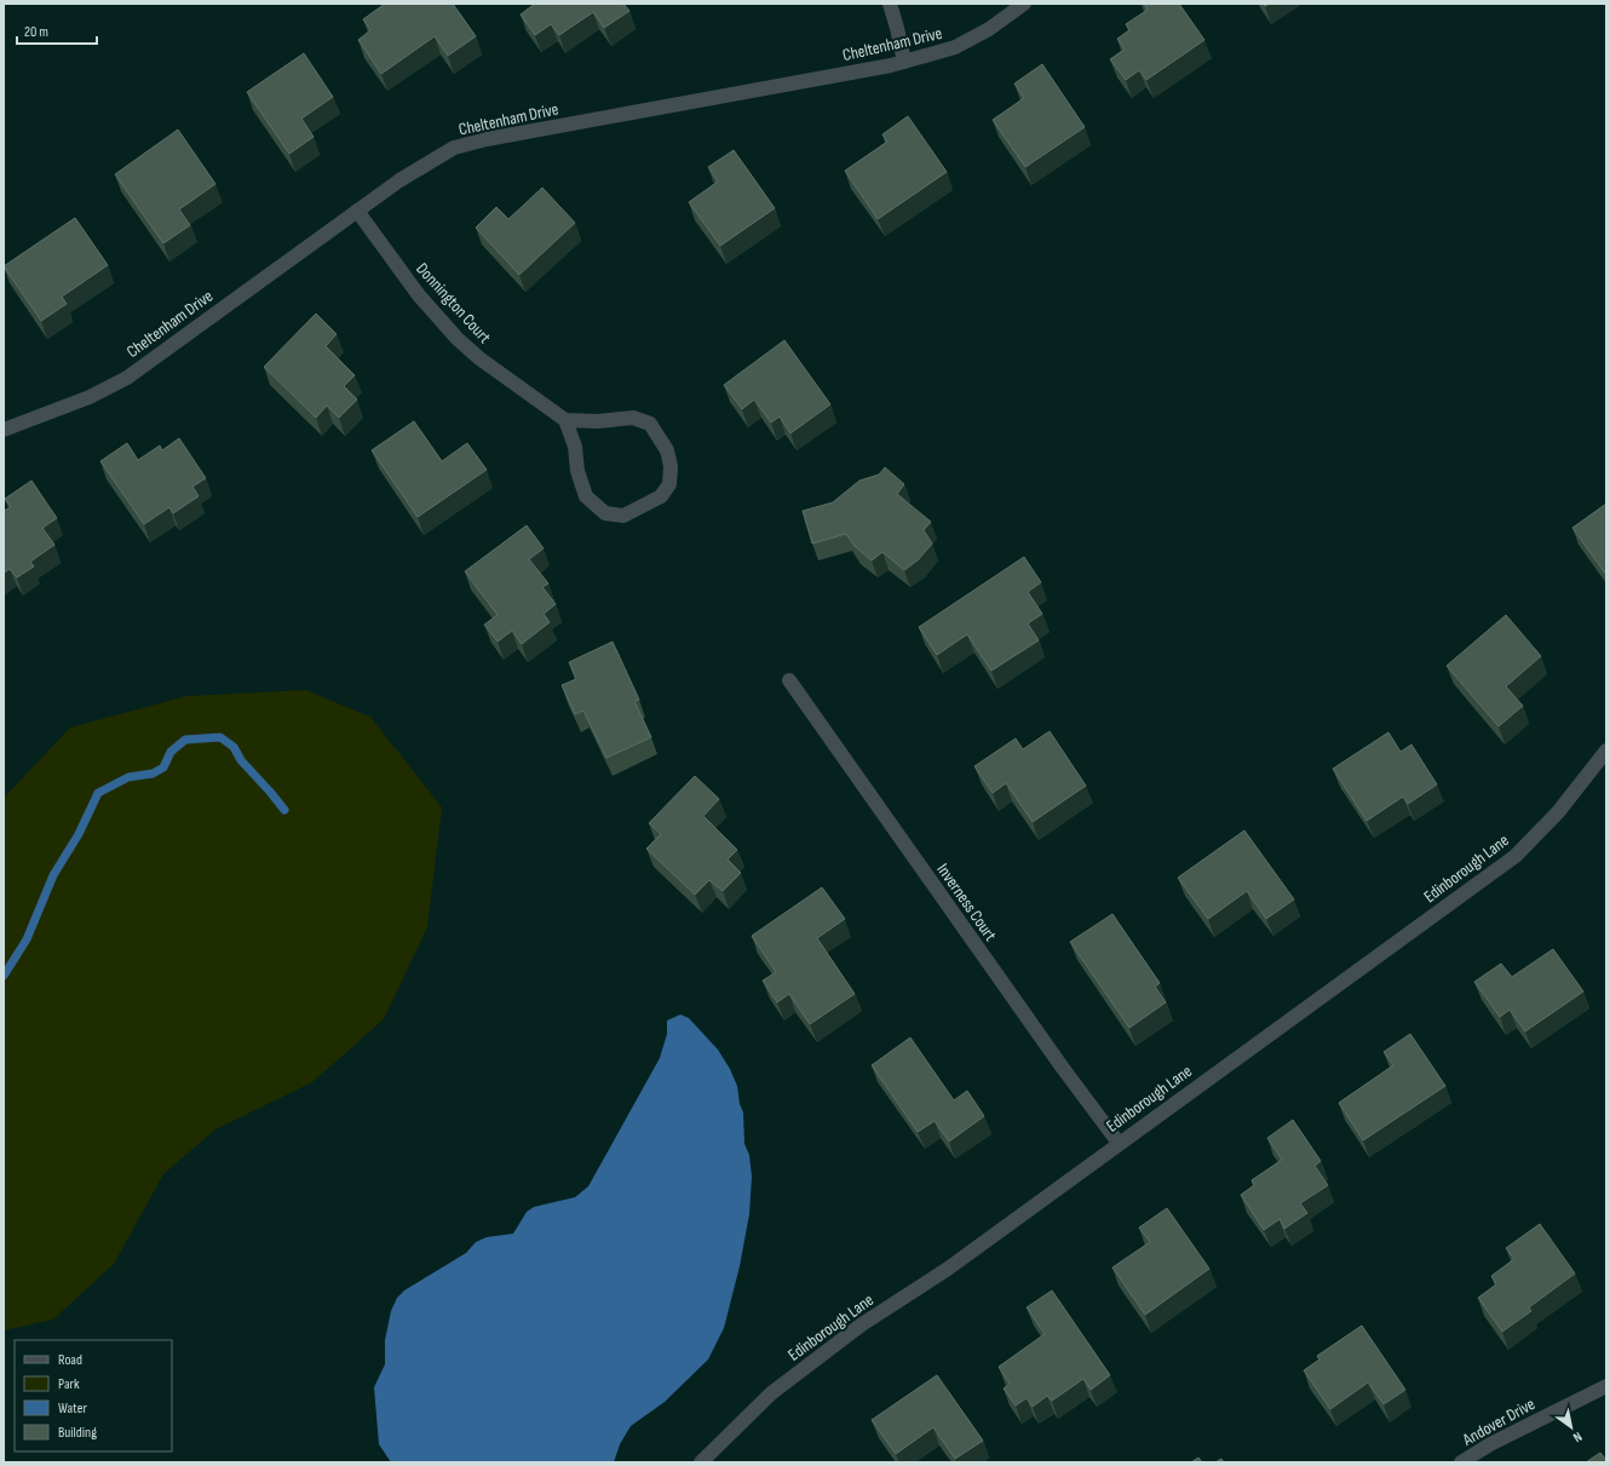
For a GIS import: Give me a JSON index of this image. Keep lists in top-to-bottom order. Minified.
{"streets":{"street":["Cheltenham Drive","Donnington Court","Edinborough Lane","Inverness Court","Andover Drive"]},"crossings":[["Cheltenham Drive","Donnington Court"],["Edinborough Lane","Inverness Court"]],"legend":["Road","Park","Water","Building"],"scale_bar":"20 m","north":"bottom right"}
